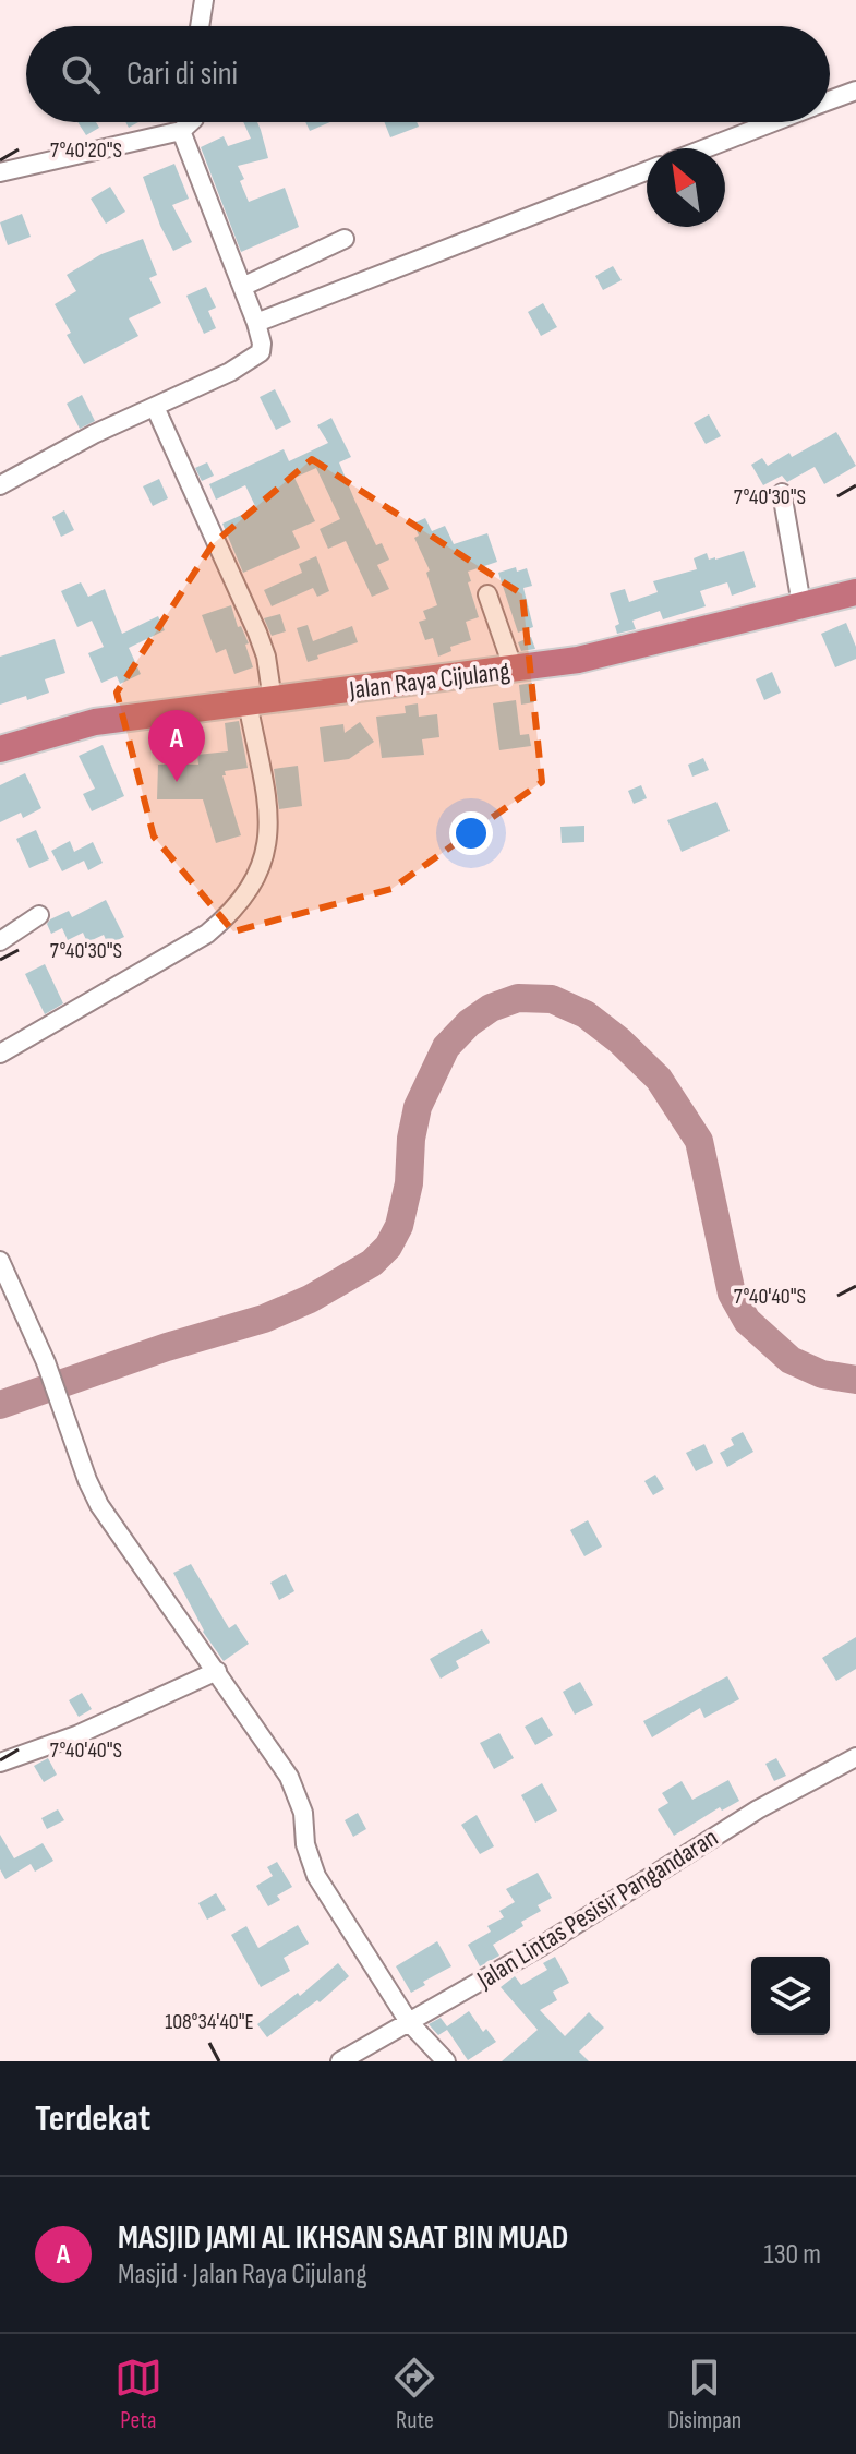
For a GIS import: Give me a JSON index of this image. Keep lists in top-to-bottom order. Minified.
{"streets":{"highway":["Jalan Raya Cijulang"],"street":["Jalan Lintas Pesisir Pangandaran"]},"north":"top left","page":{"search":"Cari di sini","pins":"A","heading":"Terdekat","list":[{"mark":"A","name":"MASJID JAMI AL IKHSAN SAAT BIN MUAD","note":"Masjid · Jalan Raya Cijulang","value":"130 m"}],"nav":["Peta","Rute","Disimpan"]},"coordinates":["7°40'20\"S","7°40'30\"S","7°40'40\"S","108°34'40\"E"]}
